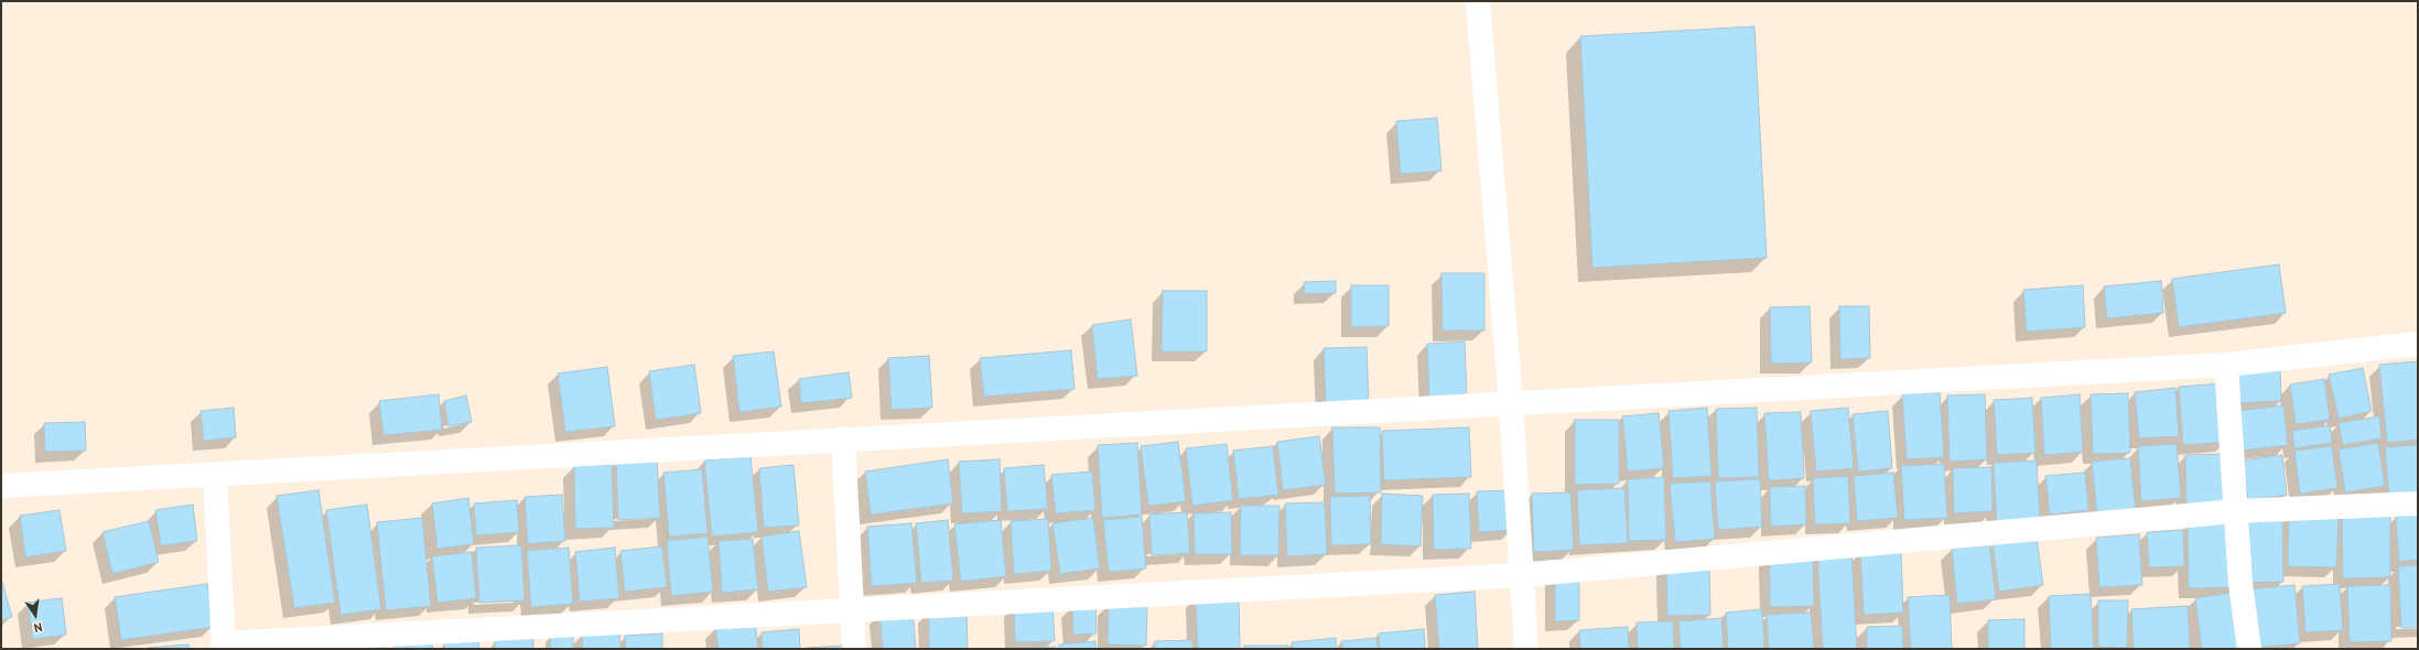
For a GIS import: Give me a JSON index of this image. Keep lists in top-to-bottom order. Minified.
{"north":"bottom"}
